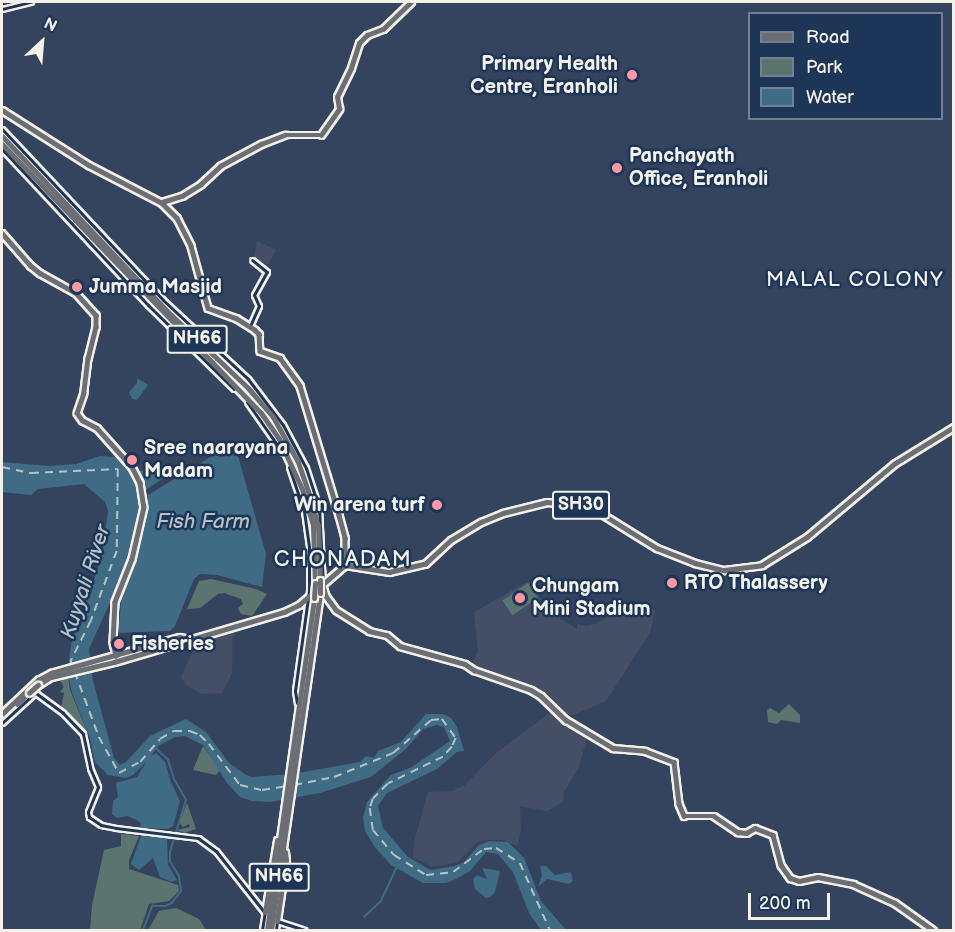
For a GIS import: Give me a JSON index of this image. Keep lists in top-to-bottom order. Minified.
{"streets":{"highway":["NH66"],"main road":["SH30"]},"districts":["MALAL COLONY","CHONADAM"],"water":["Fish Farm","Kuyyali River"],"places":["Primary Health Centre, Eranholi","Panchayath Office, Eranholi","Jumma Masjid","Sree naarayana Madam","Win arena turf","RTO Thalassery","Chungam Mini Stadium","Fisheries"],"legend":["Road","Park","Water"],"scale_bar":"200 m","north":"top right"}
